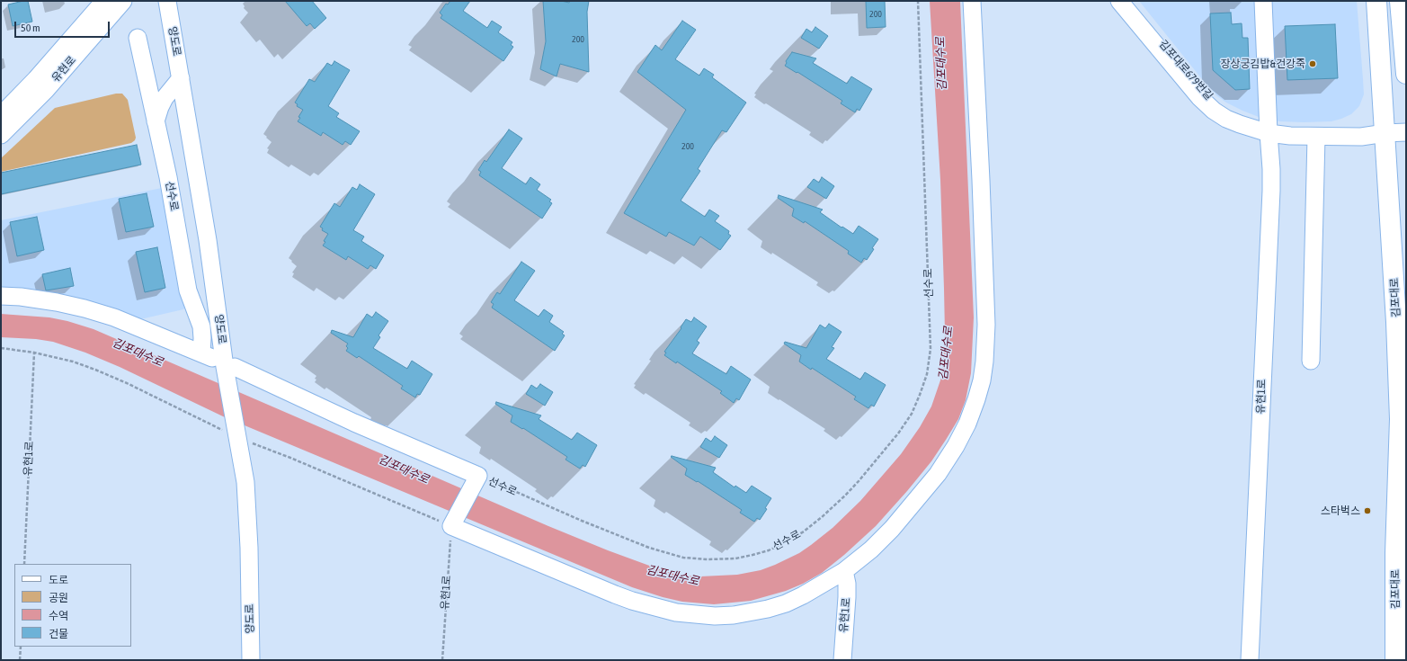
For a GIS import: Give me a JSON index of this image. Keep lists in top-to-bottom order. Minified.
{"streets":{"main road":["김포대로"],"street":["양도로","유현로","김포대로679번길","선수로","유현1로"]},"crossings":[["양도로","선수로"],["김포대로679번길","김포대로"],["김포대로679번길","유현1로"]],"water":["김포대수로"],"places":["장상궁김밥&건강죽","스타벅스"],"house_numbers":["200","200","200"],"legend":["도로","공원","수역","건물"],"scale_bar":"50 m"}
